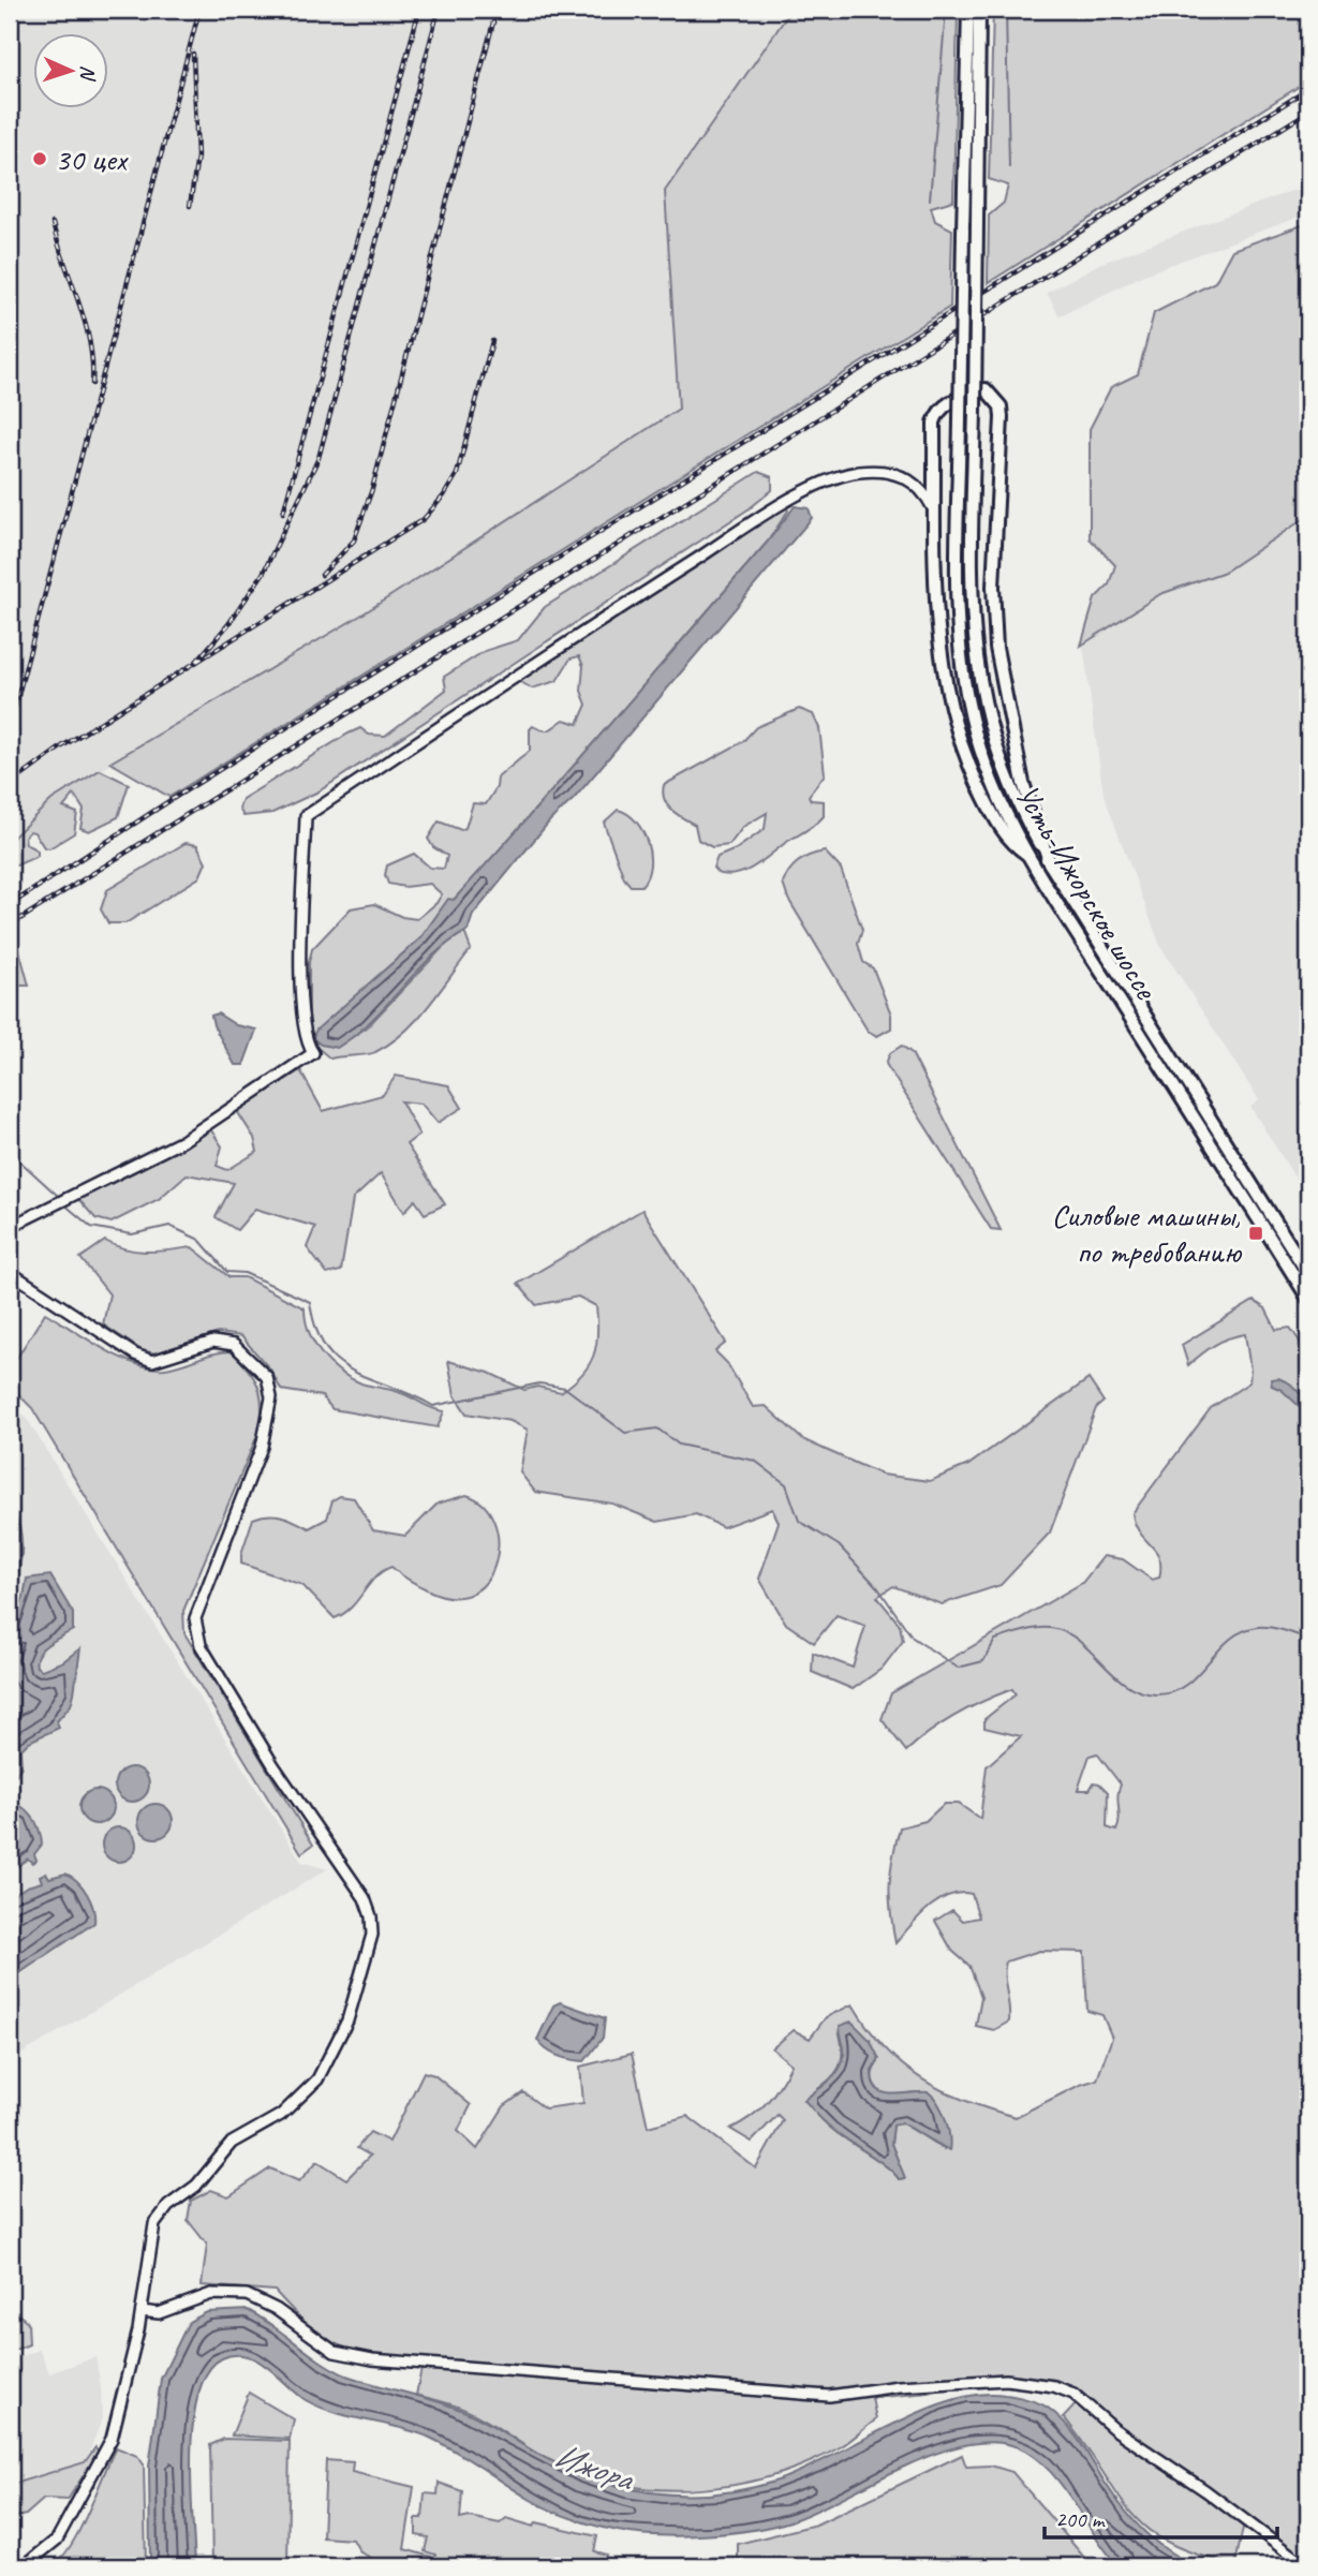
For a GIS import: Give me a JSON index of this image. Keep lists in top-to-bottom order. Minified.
{"streets":{"street":["Усть-Ижорское шоссе"]},"water":["Ижора"],"places":{"other":["30 цех"],"transit":["Силовые машины, по требованию"]},"scale_bar":"200 m","north":"right"}
